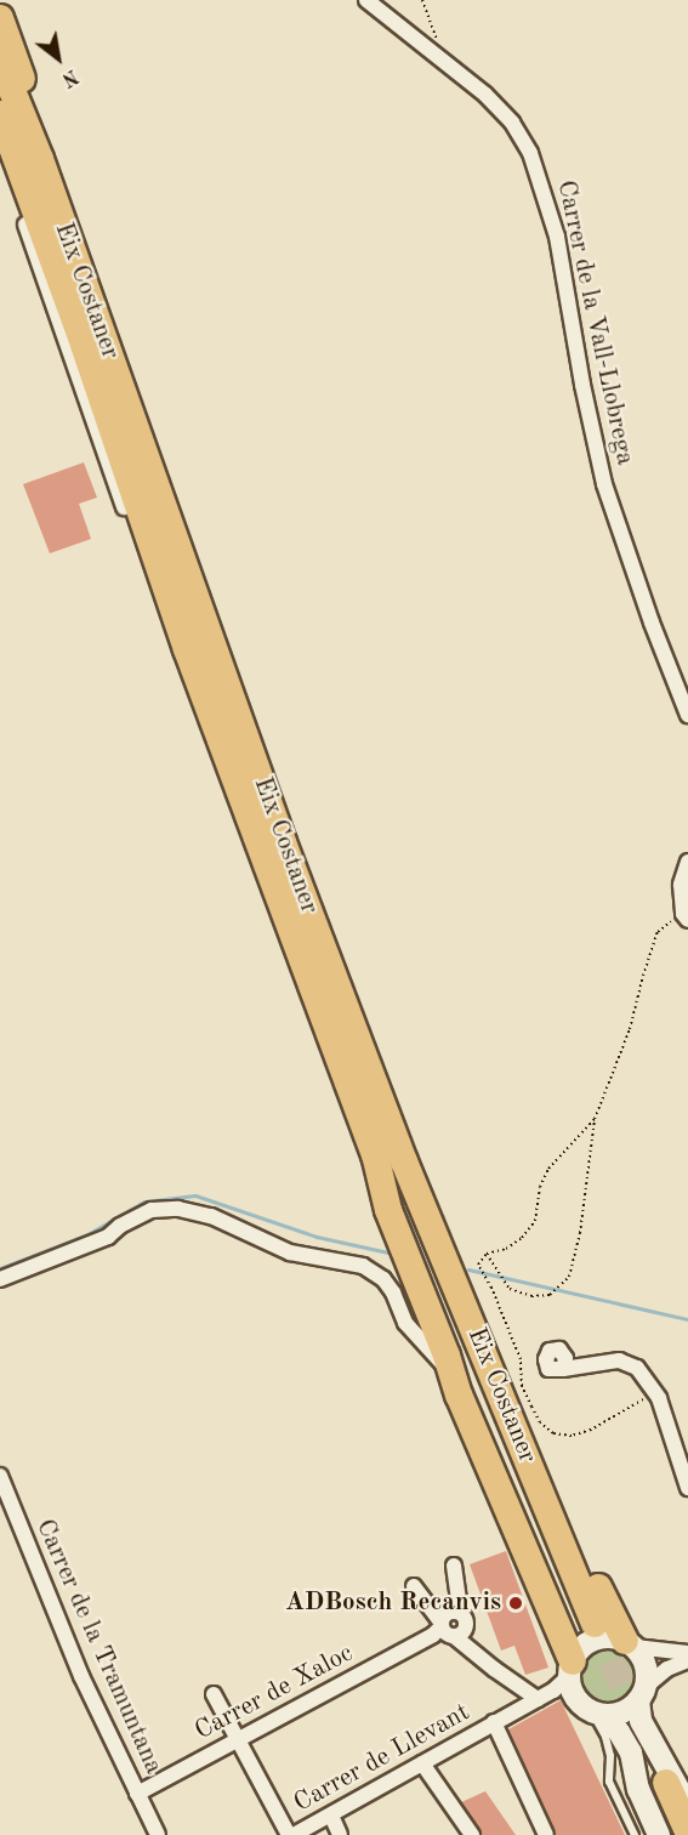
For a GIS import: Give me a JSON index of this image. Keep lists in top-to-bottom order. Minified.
{"streets":{"highway":["Eix Costaner"],"street":["Carrer de la Vall-Llobrega","Carrer de la Tramuntana","Carrer de Xaloc","Carrer de Llevant"]},"crossings":[["Eix Costaner","Carrer de Llevant"],["Carrer de la Tramuntana","Carrer de Xaloc"]],"places":["ADBosch Recanvis"],"north":"bottom right"}
